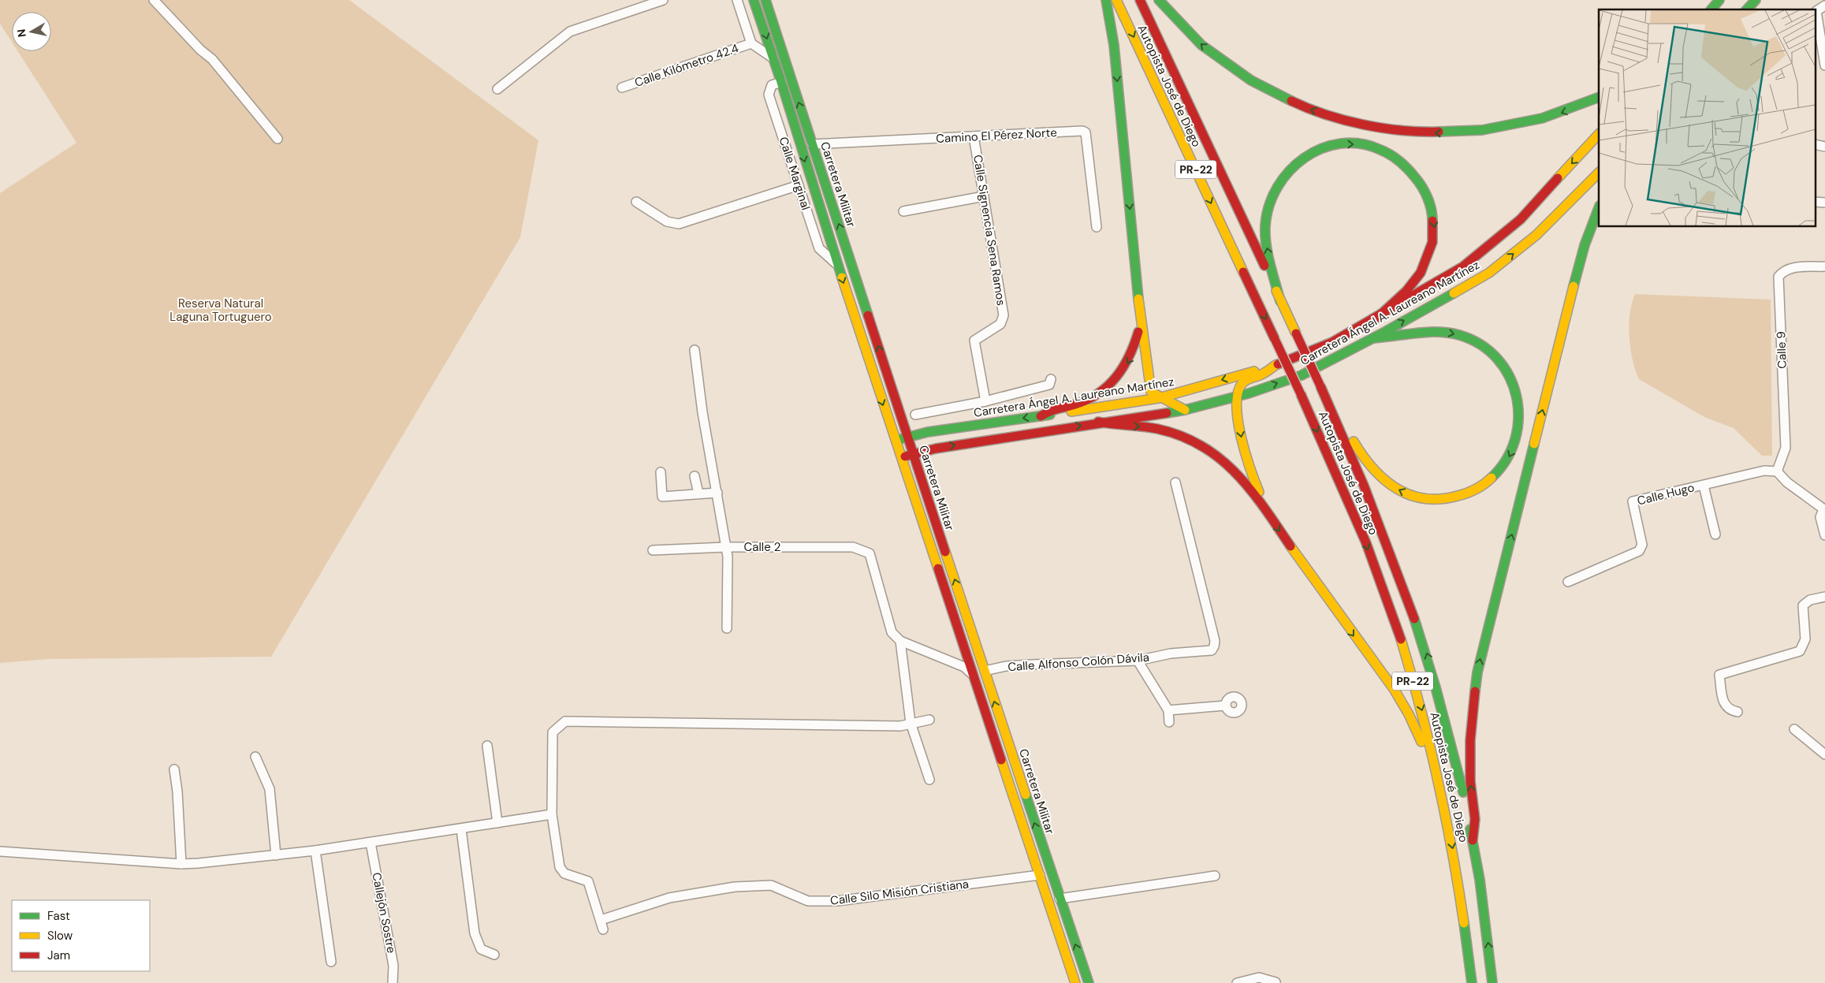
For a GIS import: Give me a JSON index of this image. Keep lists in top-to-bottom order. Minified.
{"streets":{"main road":["Autopista José de Diego","PR-22","Carretera Militar","Carretera Ángel A. Laureano Martínez"],"street":["Calle Kilómetro 42.4","Camino El Pérez Norte","Calle Marginal","Calle Signencia Sena Ramos","Calle 9","Calle Hugo","Calle 2","Calle Alfonso Colón Dávila","Calle Silo Misión Cristiana","Callejón Sostre"]},"crossings":[["Camino El Pérez Norte","Carretera Militar"],["Camino El Pérez Norte","Calle Signencia Sena Ramos"],["Calle Marginal","Carretera Militar"],["Carretera Militar","Carretera Ángel A. Laureano Martínez"],["Carretera Militar","Calle Alfonso Colón Dávila"],["Carretera Militar","Calle Silo Misión Cristiana"],["Calle 9","Calle Hugo"]],"parks":["Reserva Natural Laguna Tortuguero"],"legend":["Fast","Slow","Jam"],"north":"left"}
